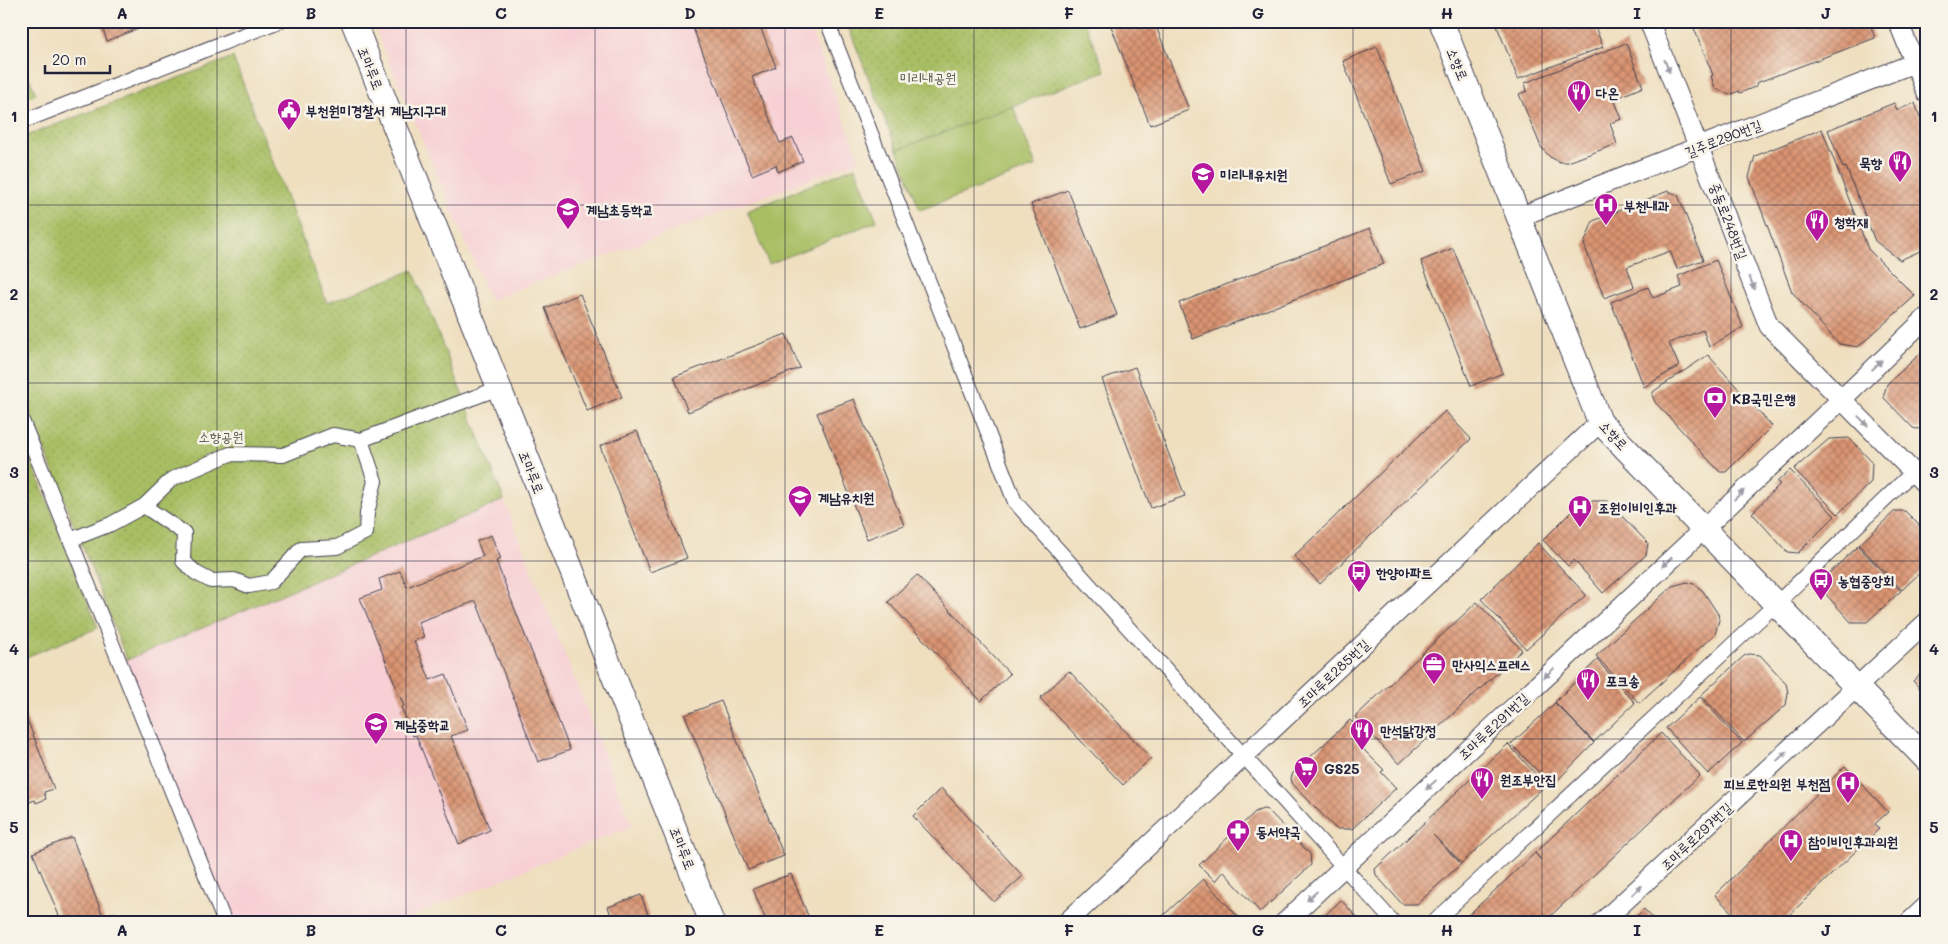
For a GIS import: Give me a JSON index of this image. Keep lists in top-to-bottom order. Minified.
{"streets":{"street":["소향로","조마루로","길주로290번길","중동로248번길","조마루로285번길","조마루로291번길","조마루로297번길"]},"crossings":[["소향로","길주로290번길"],["소향로","조마루로285번길"],["소향로","조마루로291번길"],["소향로","조마루로297번길"],["길주로290번길","중동로248번길"]],"one_way":["중동로248번길"],"parks":["미리내공원","소향공원"],"places":{"restaurant":["다온","묵향","청학재","포크송","만석닭강정","원조부안집"],"public building":["부천원미경찰서 계남지구대"],"school or university":["미리내유치원","계남초등학교","계남유치원","계남중학교"],"hospital":["부천내과","조원이비인후과","피브로한의원 부천점","참이비인후과의원"],"bank":["KB국민은행"],"bus stop":["한양아파트","농협중앙회"],"office":["만사익스프레스"],"supermarket":["GS25"],"pharmacy":["동서약국"]},"scale_bar":"20 m","grid":{"columns":["A","B","C","D","E","F","G","H","I","J"],"rows":["1","2","3","4","5"]}}
